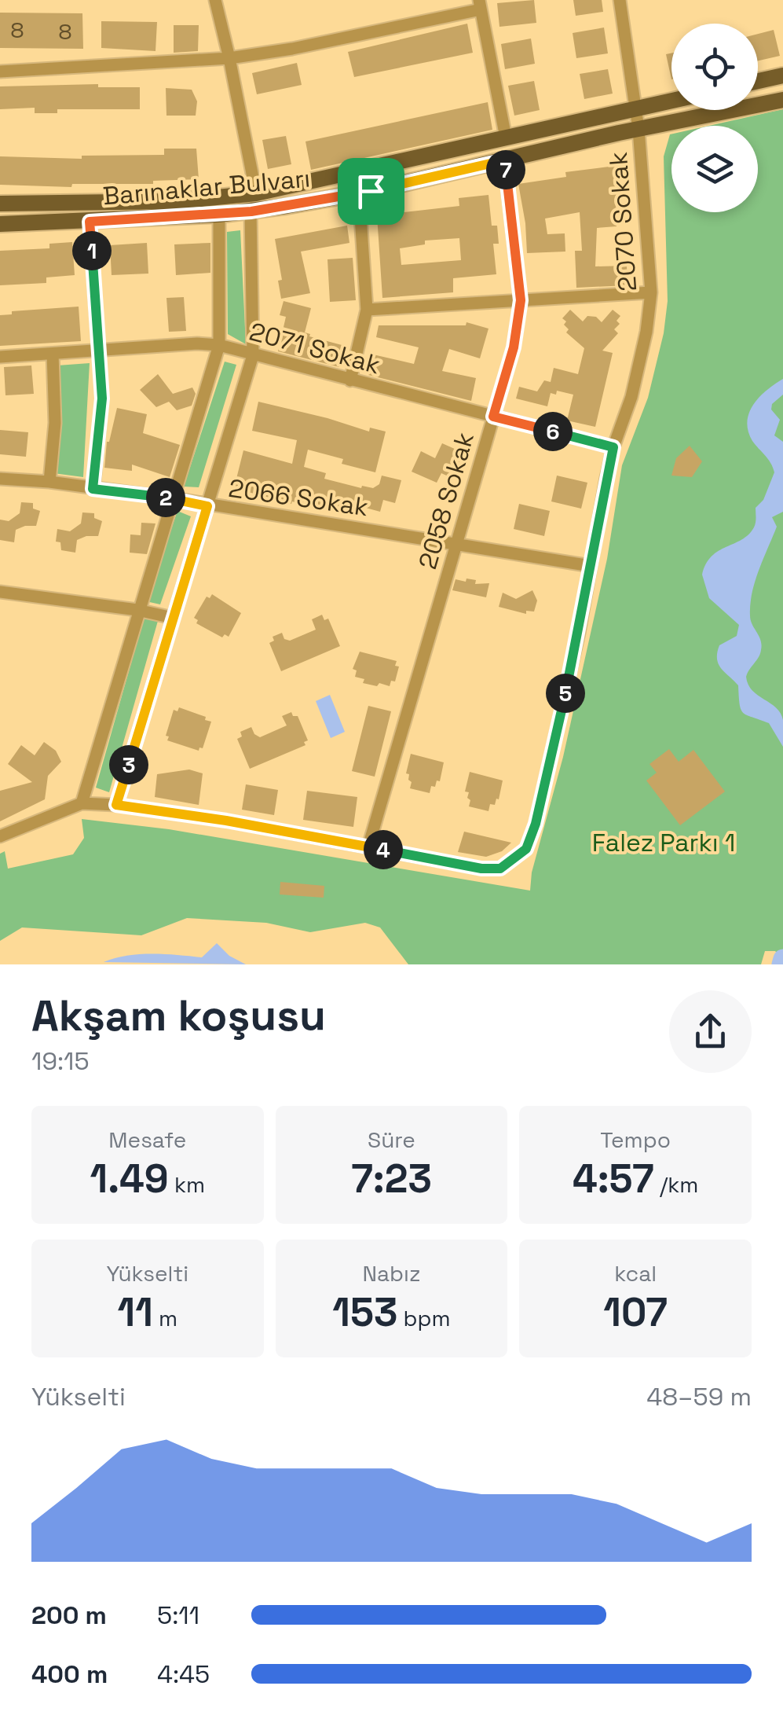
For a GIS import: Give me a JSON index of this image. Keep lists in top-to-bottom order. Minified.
{"streets":{"main road":["Barınaklar Bulvarı"],"street":["2070 Sokak","2071 Sokak","2066 Sokak","2058 Sokak"]},"crossings":[["Barınaklar Bulvarı","2070 Sokak"],["Barınaklar Bulvarı","2058 Sokak"],["2070 Sokak","2071 Sokak"],["2070 Sokak","2066 Sokak"],["2070 Sokak","2058 Sokak"],["2071 Sokak","2058 Sokak"],["2066 Sokak","2058 Sokak"]],"parks":["Falez Parkı 1"],"house_numbers":["8","8"],"page":{"pins":["7","1","6","2","5","3","4"],"heading":["Akşam koşusu","19:15"],"stats":[["Mesafe","1.49 km"],["Süre","7:23"],["Tempo","4:57 /km"],["Yükselti","11 m"],["Nabız","153 bpm"],["kcal","107"]],"chart":["Yükselti","48–59 m"],"list":[{"name":"200 m","note":"5:11"},{"name":"400 m","note":"4:45"}]}}
